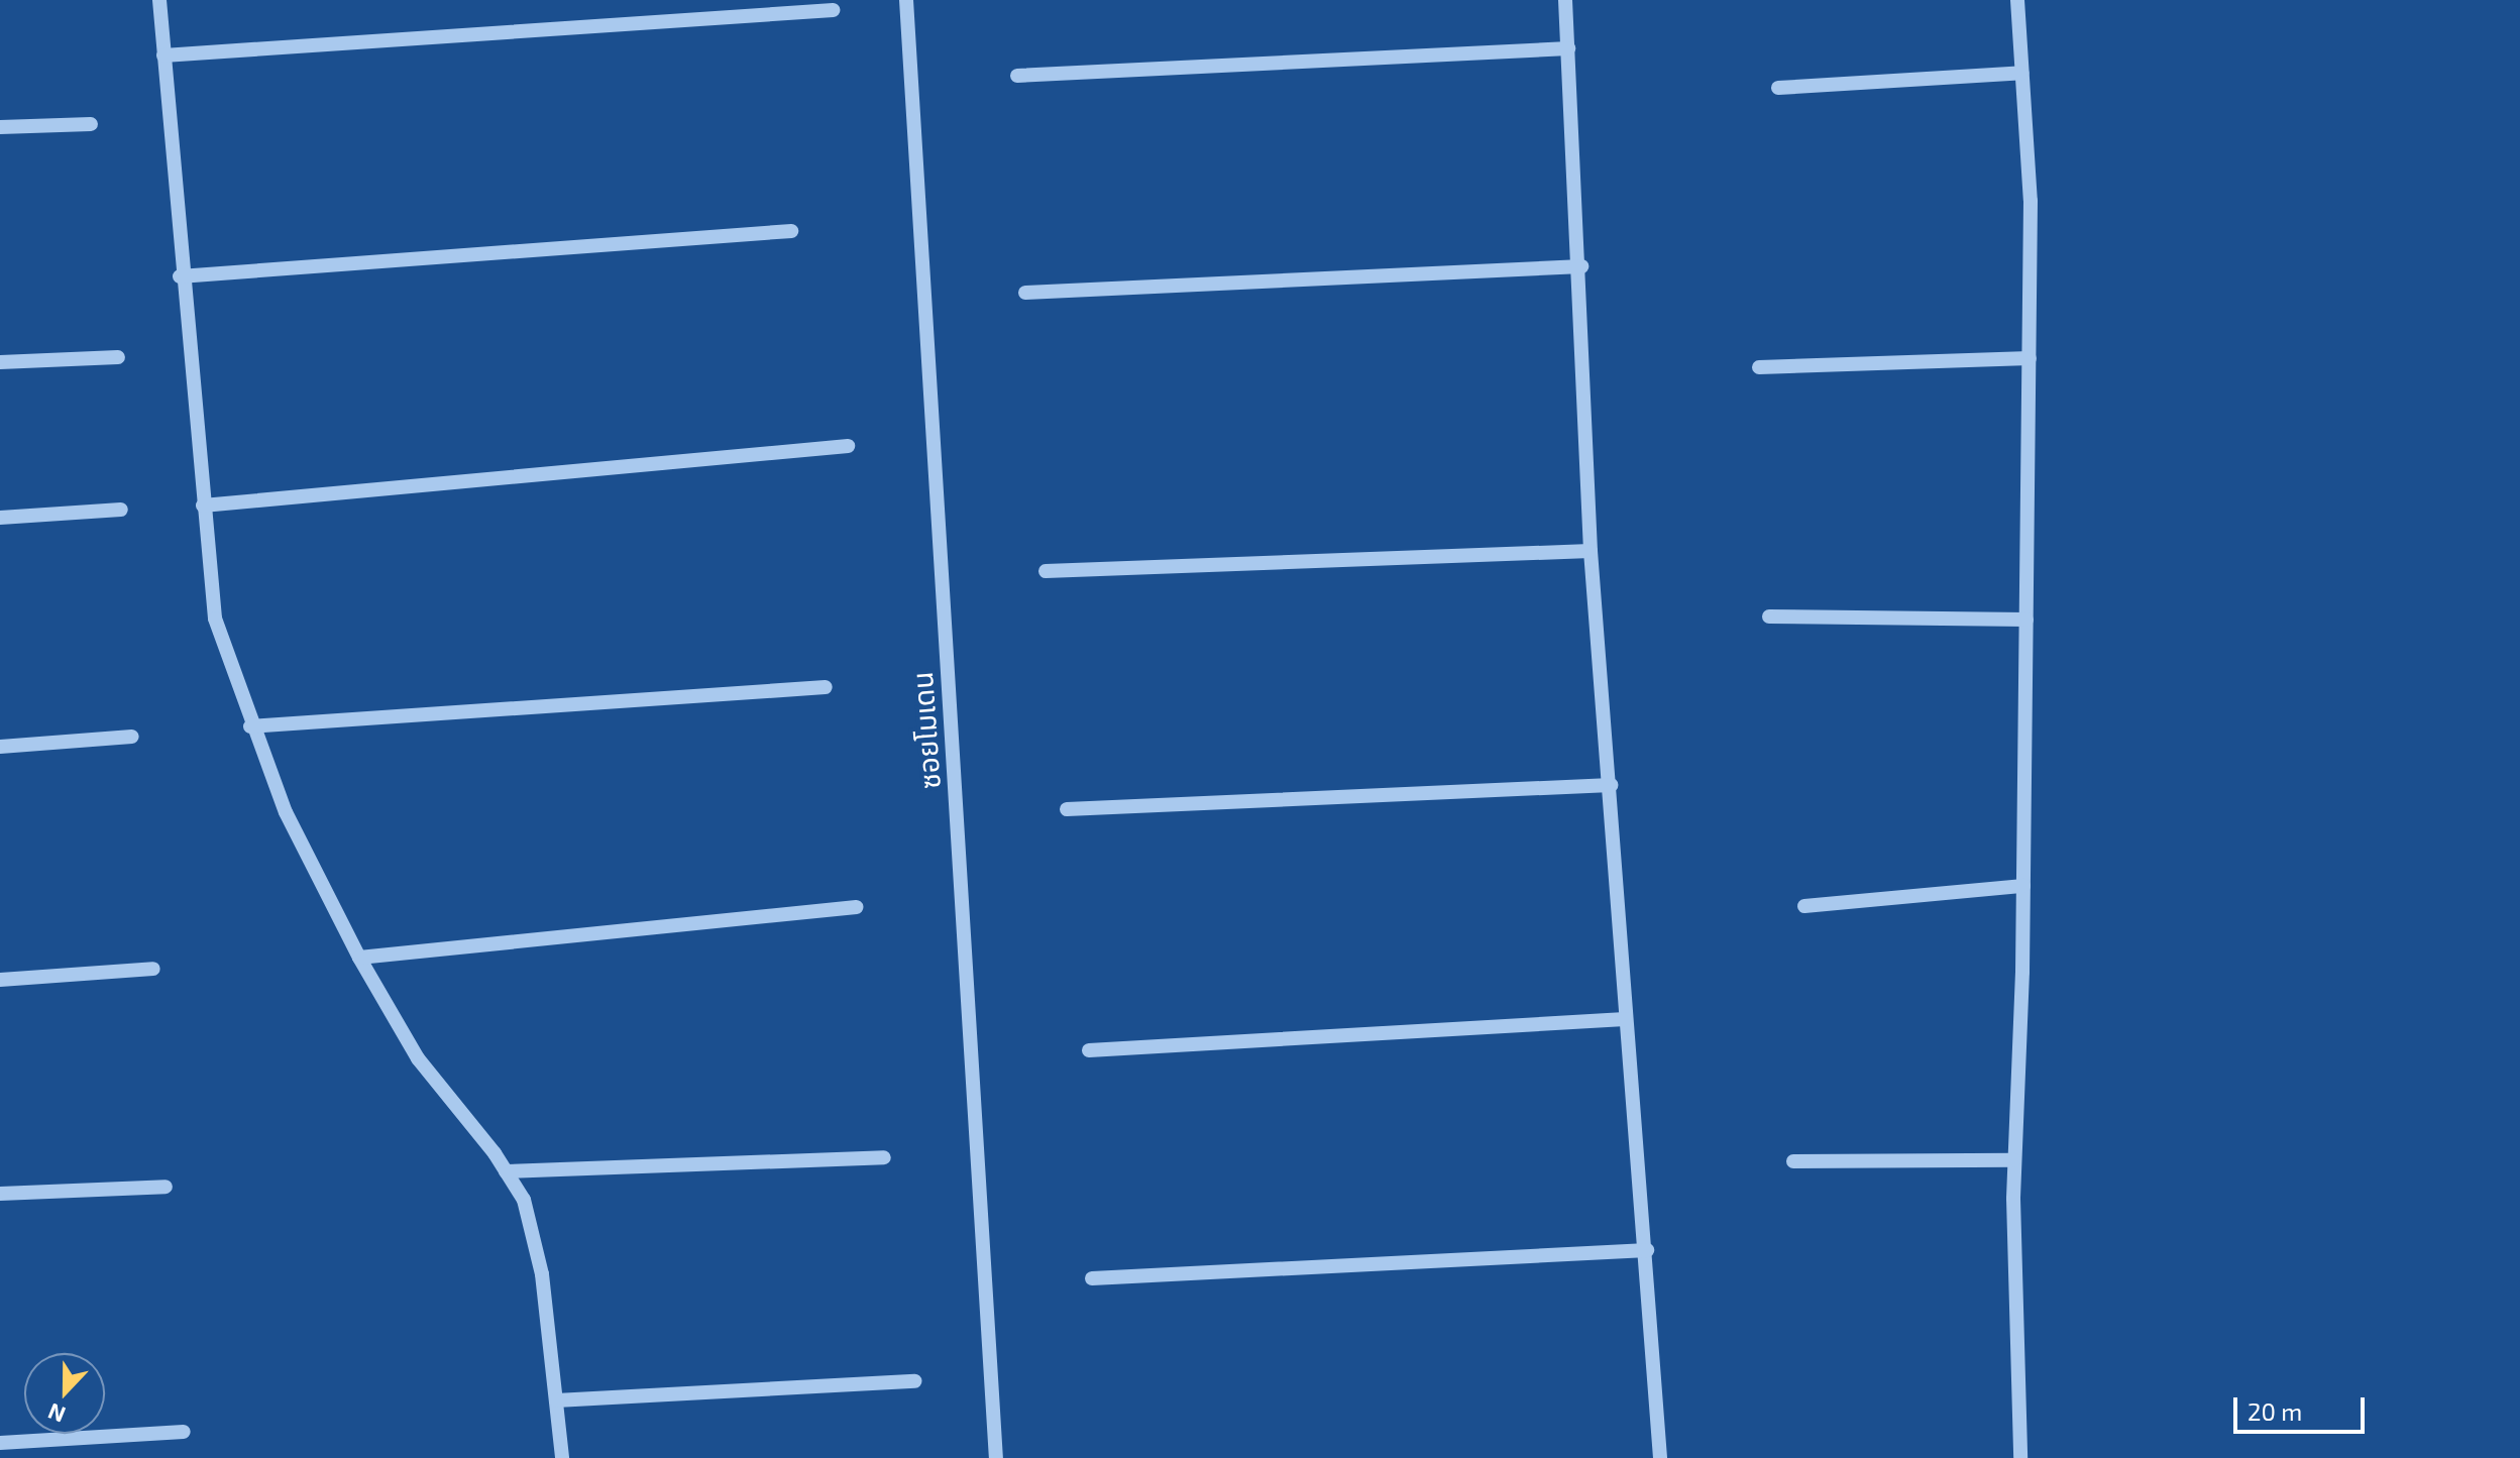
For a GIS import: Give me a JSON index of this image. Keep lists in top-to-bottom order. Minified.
{"streets":{"street":["ซอยโมเดน"]},"scale_bar":"20 m","north":"bottom"}
